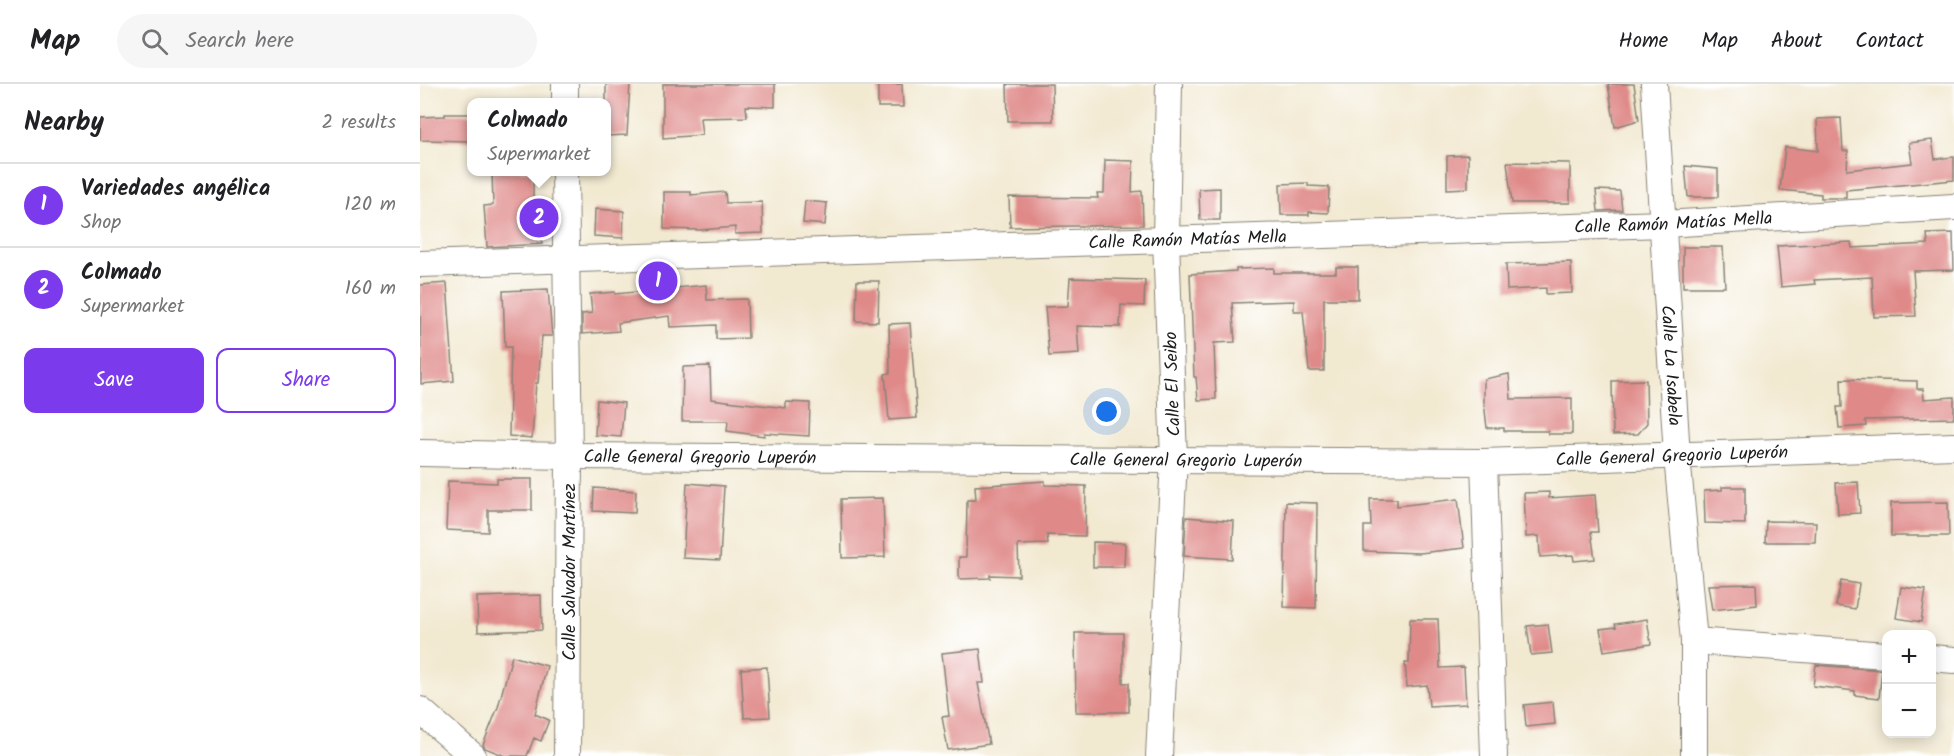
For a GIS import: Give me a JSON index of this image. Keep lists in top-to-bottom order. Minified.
{"streets":{"street":["Calle Ramón Matías Mella","Calle La Isabela","Calle El Seibo","Calle General Gregorio Luperón","Calle Salvador Martínez"]},"crossings":[["Calle Ramón Matías Mella","Calle La Isabela"],["Calle Ramón Matías Mella","Calle El Seibo"],["Calle Ramón Matías Mella","Calle Salvador Martínez"],["Calle La Isabela","Calle General Gregorio Luperón"],["Calle El Seibo","Calle General Gregorio Luperón"],["Calle General Gregorio Luperón","Calle Salvador Martínez"]],"page":{"header":"Map","search":"Search here","nav":["Home","Map","About","Contact"],"heading":["Nearby","2 results"],"popup":["Colmado","Supermarket"],"list":[{"mark":"1","name":"Variedades angélica","note":"Shop","value":"120 m"},{"mark":"2","name":"Colmado","note":"Supermarket","value":"160 m"}],"pins":["2","1"],"buttons":["Save","Share"],"map_buttons":["+","−"]}}
